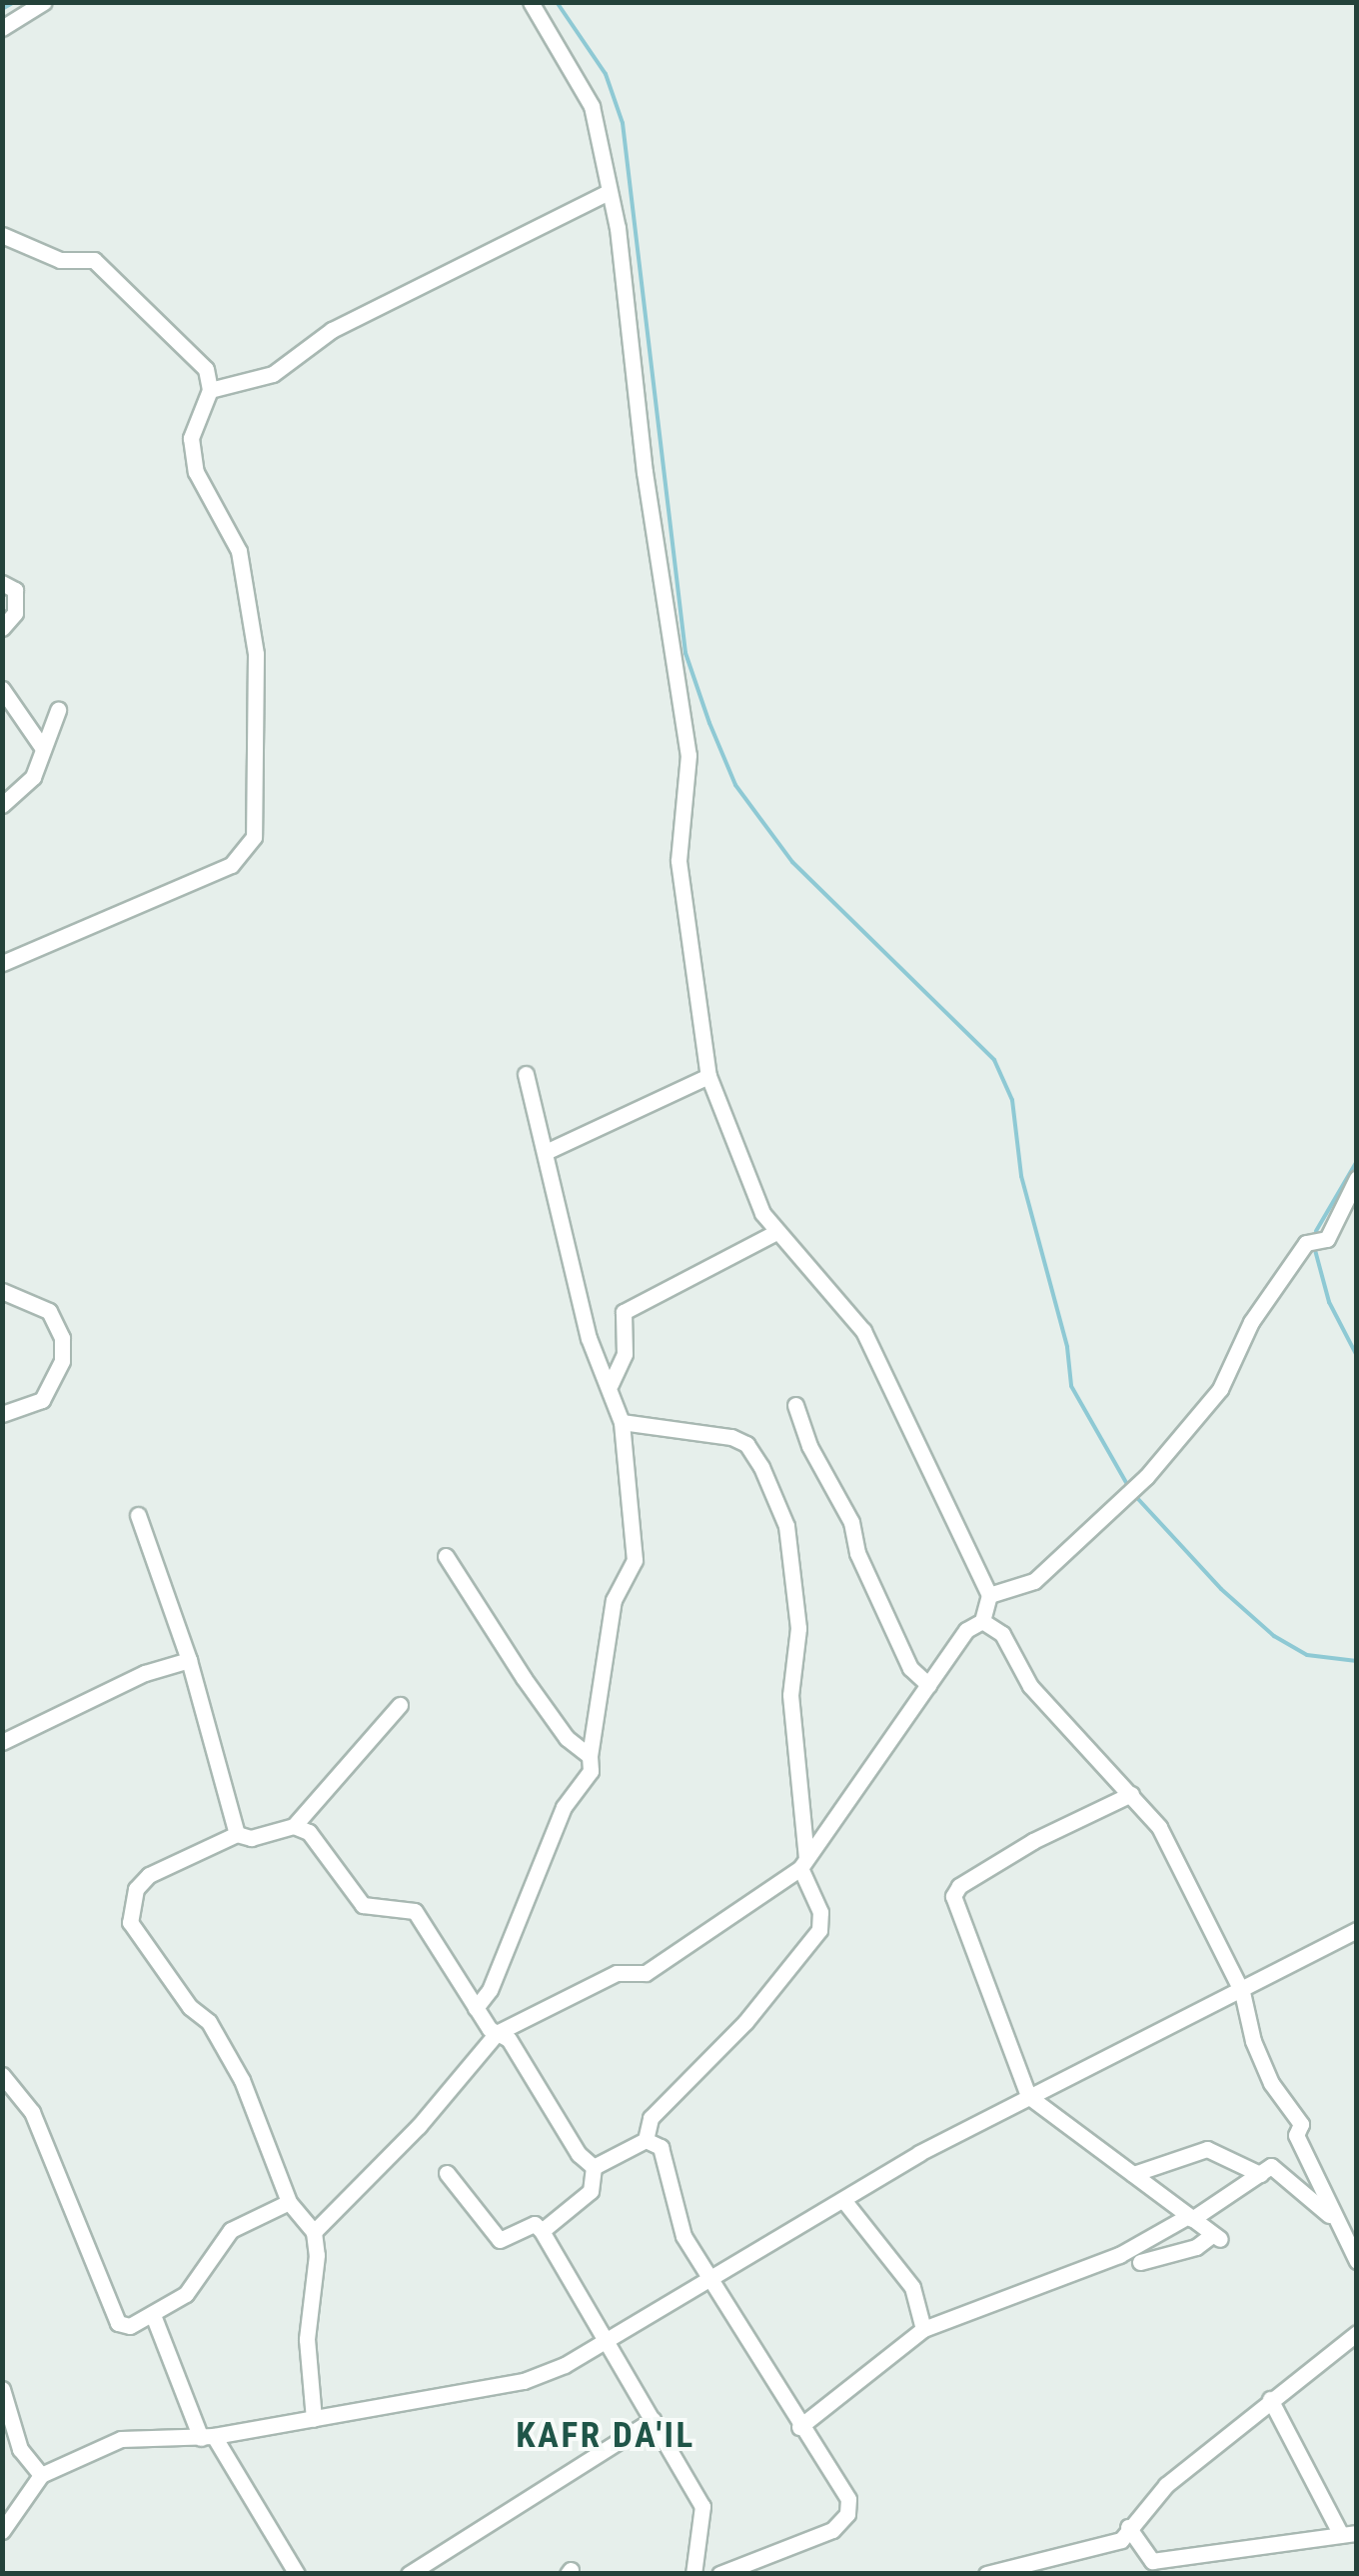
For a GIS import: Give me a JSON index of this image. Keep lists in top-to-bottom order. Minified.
{"districts":["KAFR DA'IL"]}
